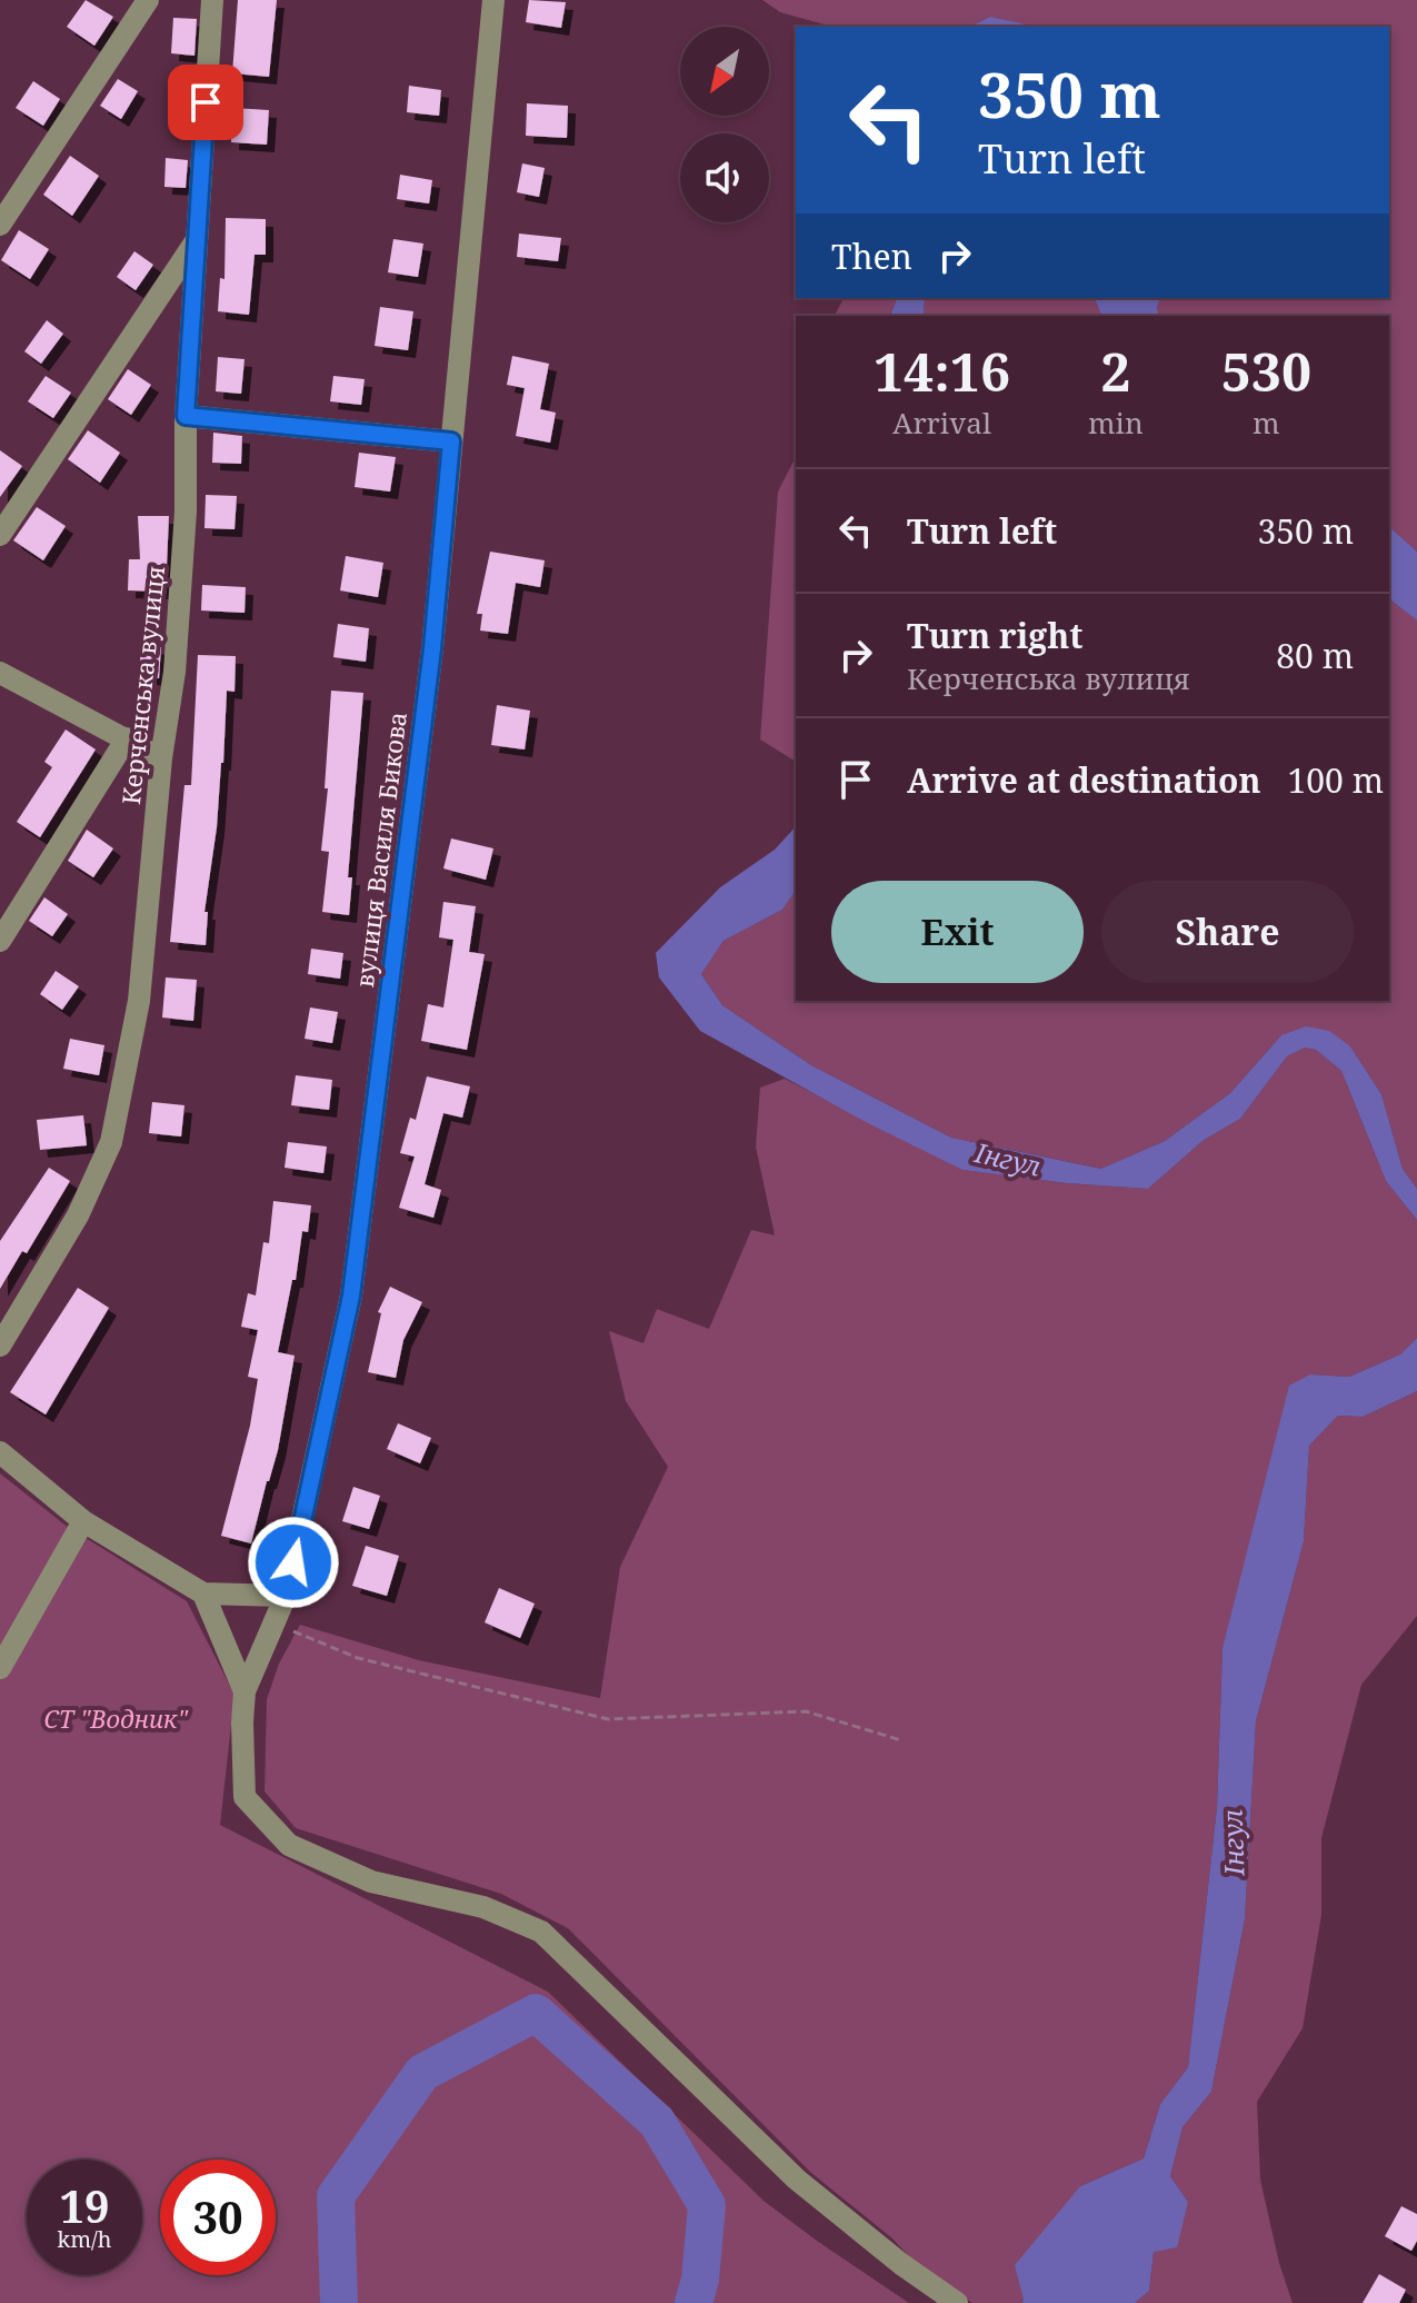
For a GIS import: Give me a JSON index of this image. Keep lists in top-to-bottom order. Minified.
{"streets":{"street":["Керченська вулиця","вулиця Василя Бикова"]},"water":["Інгул"],"parks":["СТ \"Водник\""],"north":"bottom left","page":{"turn":["350 m","Turn left"],"then":"Then","eta":["14:16","Arrival","2","min","530","m"],"list":[{"name":"Turn left","value":"350 m"},{"name":"Turn right","note":"Керченська вулиця","value":"80 m"},{"name":"Arrive at destination","value":"100 m"}],"buttons":["Exit","Share"],"speed":"19 km/h","limit":"30"}}
